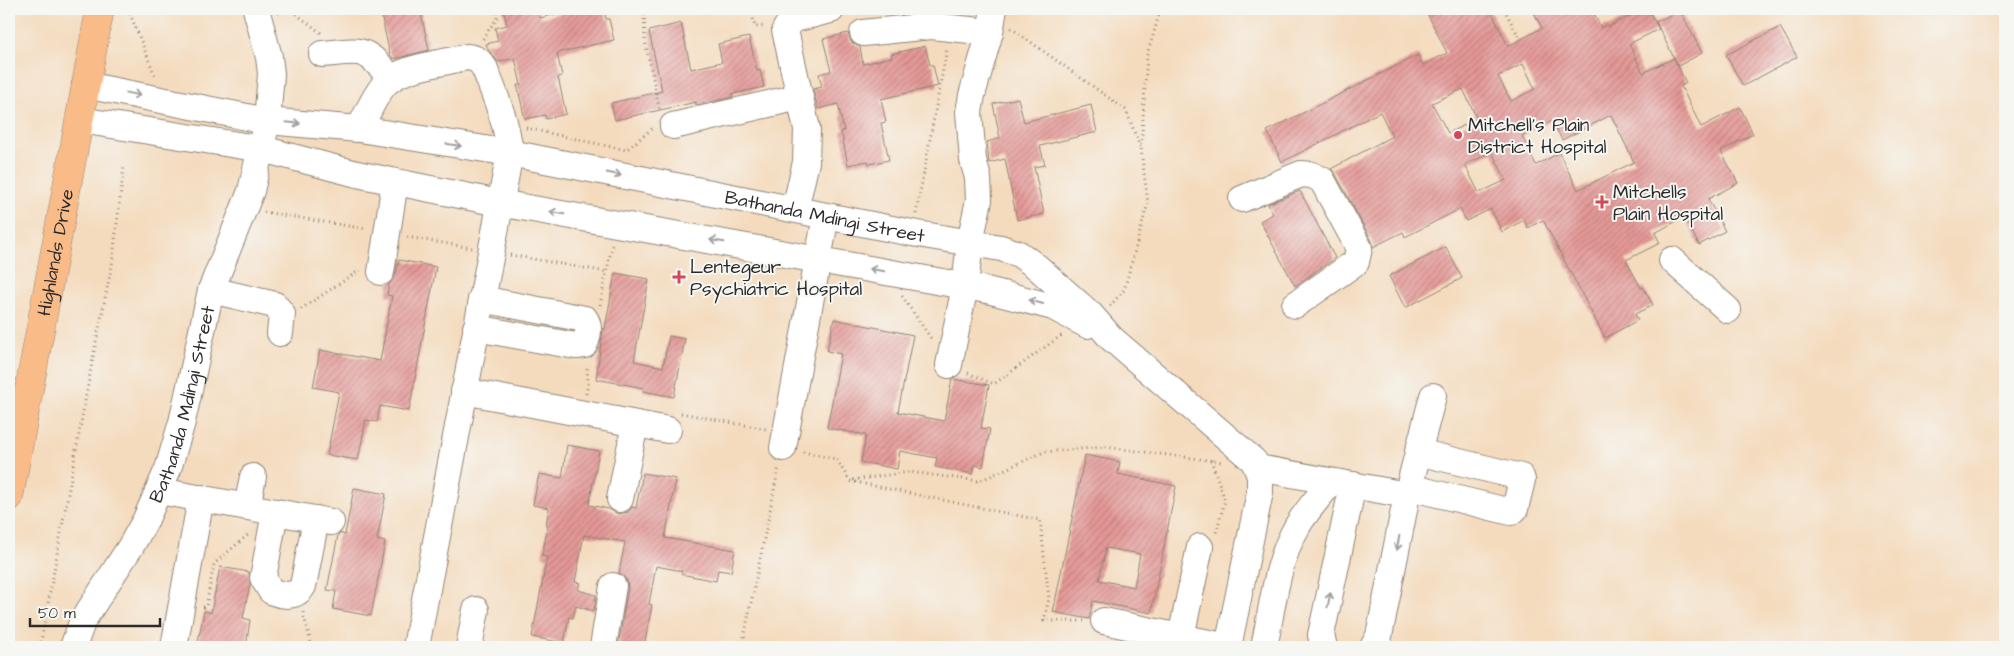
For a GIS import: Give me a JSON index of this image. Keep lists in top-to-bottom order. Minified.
{"streets":{"main road":["Highlands Drive"],"street":["Bathanda Mdingi Street"]},"crossings":[["Bathanda Mdingi Street","Highlands Drive"]],"places":{"other":["Mitchell's Plain District Hospital"],"health":["Mitchells Plain Hospital","Lentegeur Psychiatric Hospital"]},"scale_bar":"50 m"}
